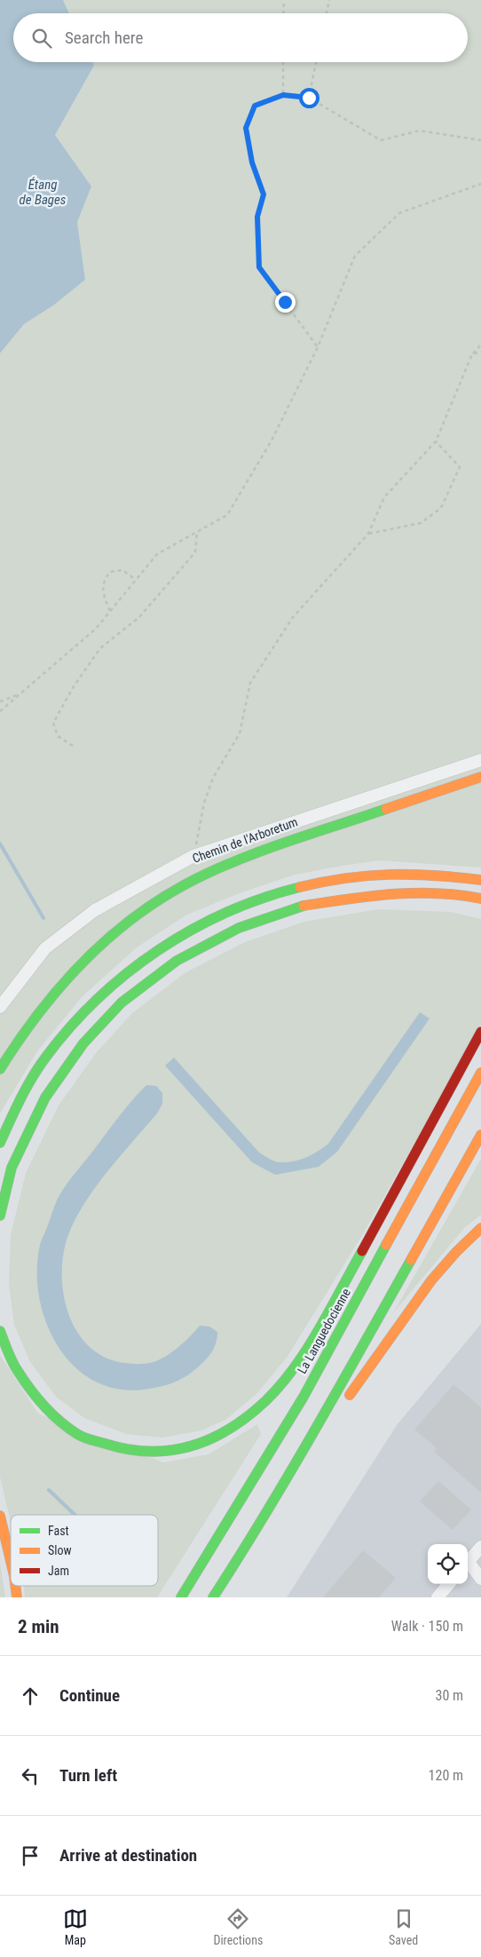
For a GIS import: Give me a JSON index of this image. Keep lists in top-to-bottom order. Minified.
{"streets":{"highway":["La Languedocienne"],"street":["Chemin de l'Arboretum"]},"water":["Étang de Bages"],"legend":["Fast","Slow","Jam"],"page":{"search":"Search here","heading":["2 min","Walk · 150 m"],"list":[["Continue","30 m"],["Turn left","120 m"],"Arrive at destination"],"nav":["Map","Directions","Saved"]}}
